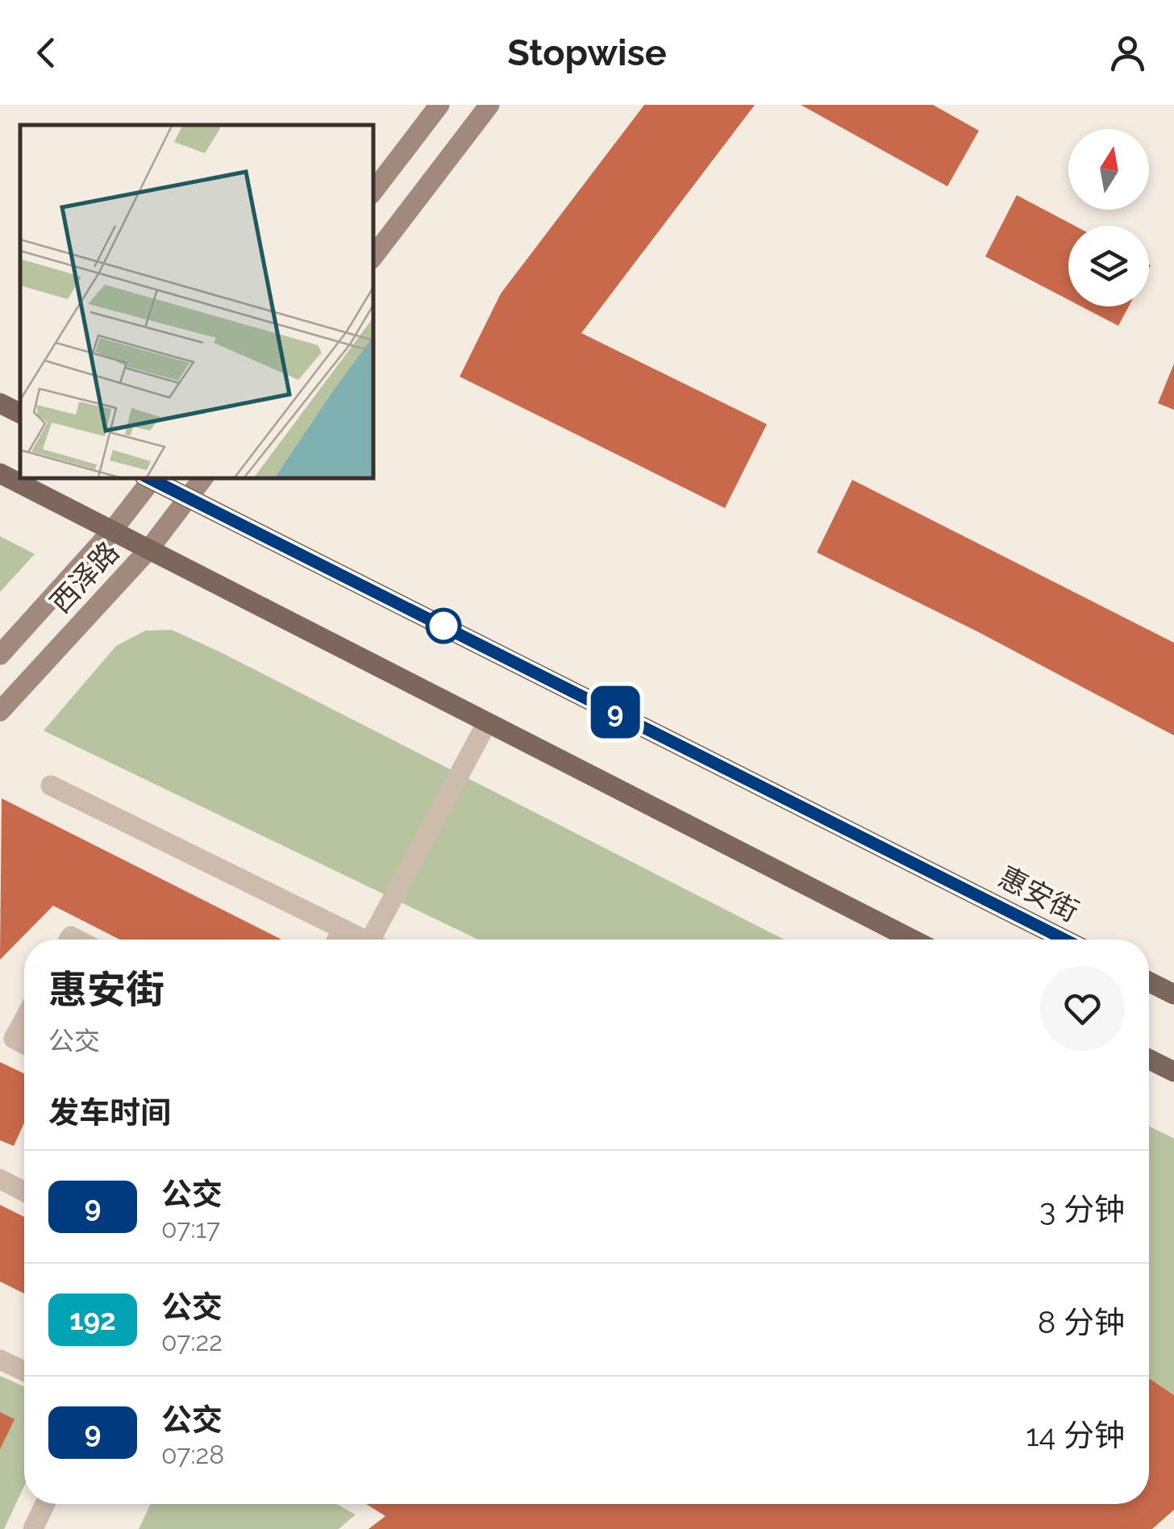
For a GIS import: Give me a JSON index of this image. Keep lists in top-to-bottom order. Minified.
{"streets":{"main road":["西泽路","惠安街"]},"crossings":[["西泽路","惠安街"]],"lines":["bus line 9"],"north":"top","page":{"header":"Stopwise","on_map":"9","heading":[["惠安街","公交"],"发车时间"],"list":[{"mark":"9","name":"公交","note":"07:17","value":"3 分钟"},{"mark":"192","name":"公交","note":"07:22","value":"8 分钟"},{"mark":"9","name":"公交","note":"07:28","value":"14 分钟"}]}}
